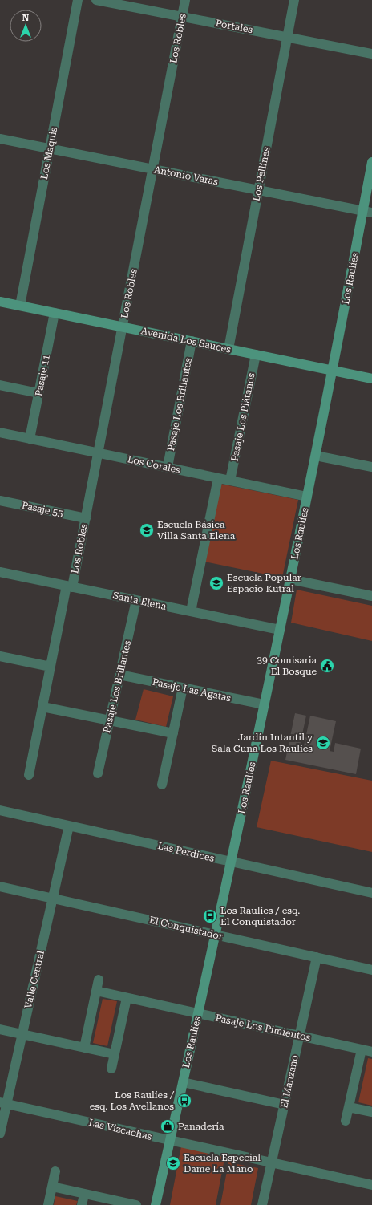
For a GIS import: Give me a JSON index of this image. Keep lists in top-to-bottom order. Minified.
{"streets":{"street":["Portales","Los Robles","Los Maquis","Los Pellines","Antonio Varas","Los Raulíes","Avenida Los Sauces","Pasaje 11","Pasaje Los Brillantes","Pasaje Los Plátanos","Los Corales","Pasaje 55","Santa Elena","Pasaje Las Agatas","Las Perdices","El Conquistador","Valle Central","Pasaje Los Pimientos","El Manzano","Las Vizcachas"]},"crossings":[["Portales","Los Robles"],["Portales","Los Pellines"],["Los Robles","Antonio Varas"],["Los Robles","Avenida Los Sauces"],["Los Robles","Los Corales"],["Los Robles","Pasaje 55"],["Los Robles","Santa Elena"],["Los Maquis","Antonio Varas"],["Los Maquis","Avenida Los Sauces"],["Los Pellines","Antonio Varas"],["Los Pellines","Avenida Los Sauces"],["Antonio Varas","Los Raulíes"],["Los Raulíes","Avenida Los Sauces"],["Los Raulíes","Los Corales"],["Los Raulíes","Santa Elena"],["Los Raulíes","Pasaje Las Agatas"],["Los Raulíes","Las Perdices"],["Los Raulíes","El Conquistador"],["Los Raulíes","Pasaje Los Pimientos"],["Los Raulíes","Las Vizcachas"],["Avenida Los Sauces","Pasaje 11"],["Avenida Los Sauces","Pasaje Los Brillantes"],["Avenida Los Sauces","Pasaje Los Plátanos"],["Pasaje 11","Los Corales"],["Pasaje Los Brillantes","Los Corales"],["Pasaje Los Brillantes","Santa Elena"],["Pasaje Los Brillantes","Pasaje Las Agatas"],["Pasaje Los Plátanos","Los Corales"],["Las Perdices","Valle Central"],["El Conquistador","Valle Central"],["El Conquistador","El Manzano"],["Valle Central","Las Vizcachas"],["Pasaje Los Pimientos","El Manzano"],["El Manzano","Las Vizcachas"]],"places":{"school or university":["Escuela Básica Villa Santa Elena","Escuela Popular Espacio Kutral","Jardín Intantil y Sala Cuna Los Raulíes","Escuela Especial Dame La Mano"],"public building":["39 Comisaria El Bosque"],"bus stop":["Los Raulíes / esq. El Conquistador","Los Raulíes / esq. Los Avellanos"],"shop":["Panadería"]},"north":"top"}
